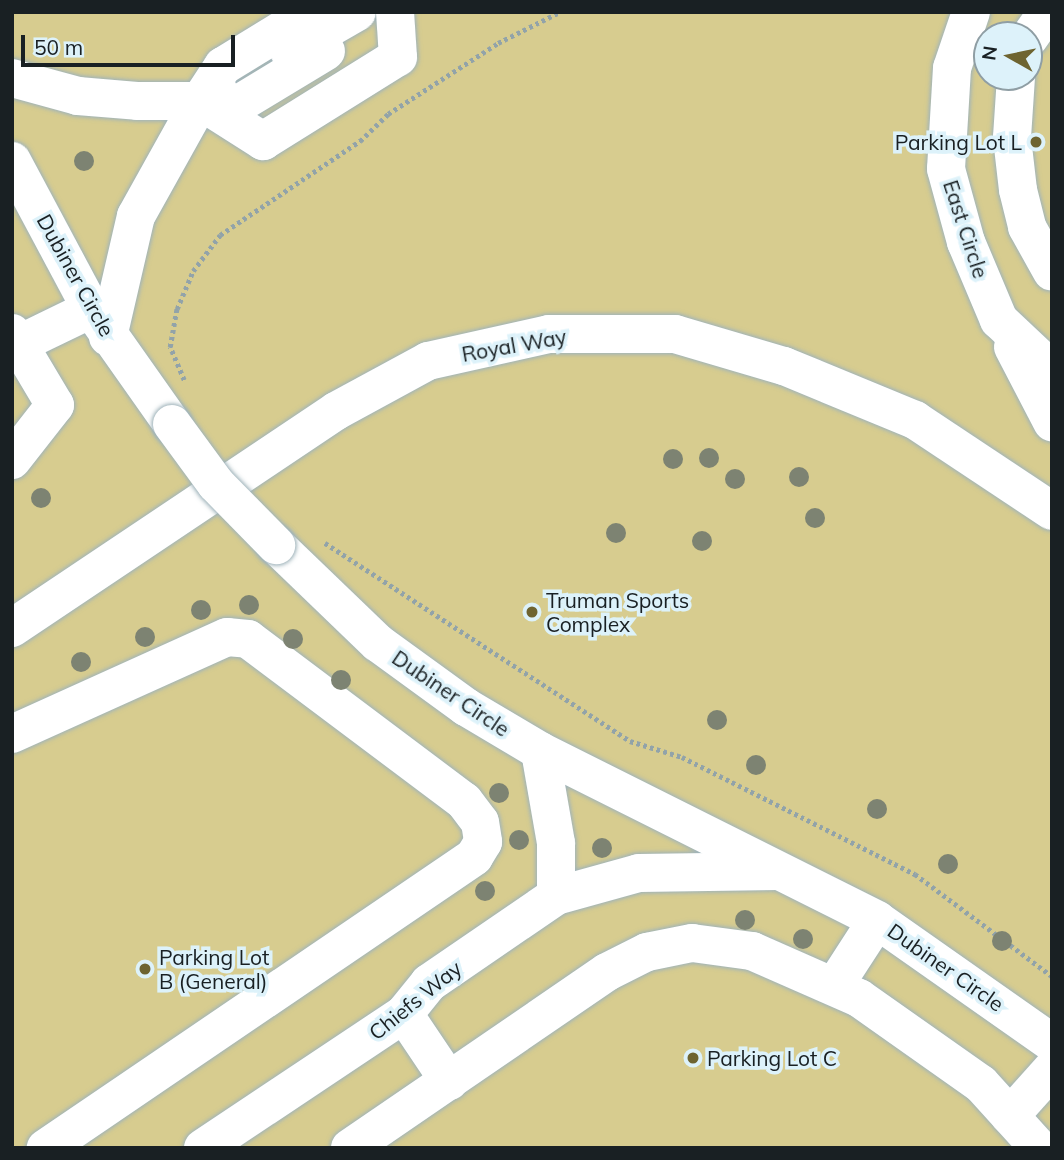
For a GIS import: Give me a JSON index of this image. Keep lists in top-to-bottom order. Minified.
{"streets":{"street":["East Circle","Dubiner Circle","Royal Way","Chiefs Way"]},"crossings":[["Dubiner Circle","Chiefs Way"]],"places":["Parking Lot L","Truman Sports Complex","Parking Lot B (General)","Parking Lot C"],"scale_bar":"50 m","north":"left"}
